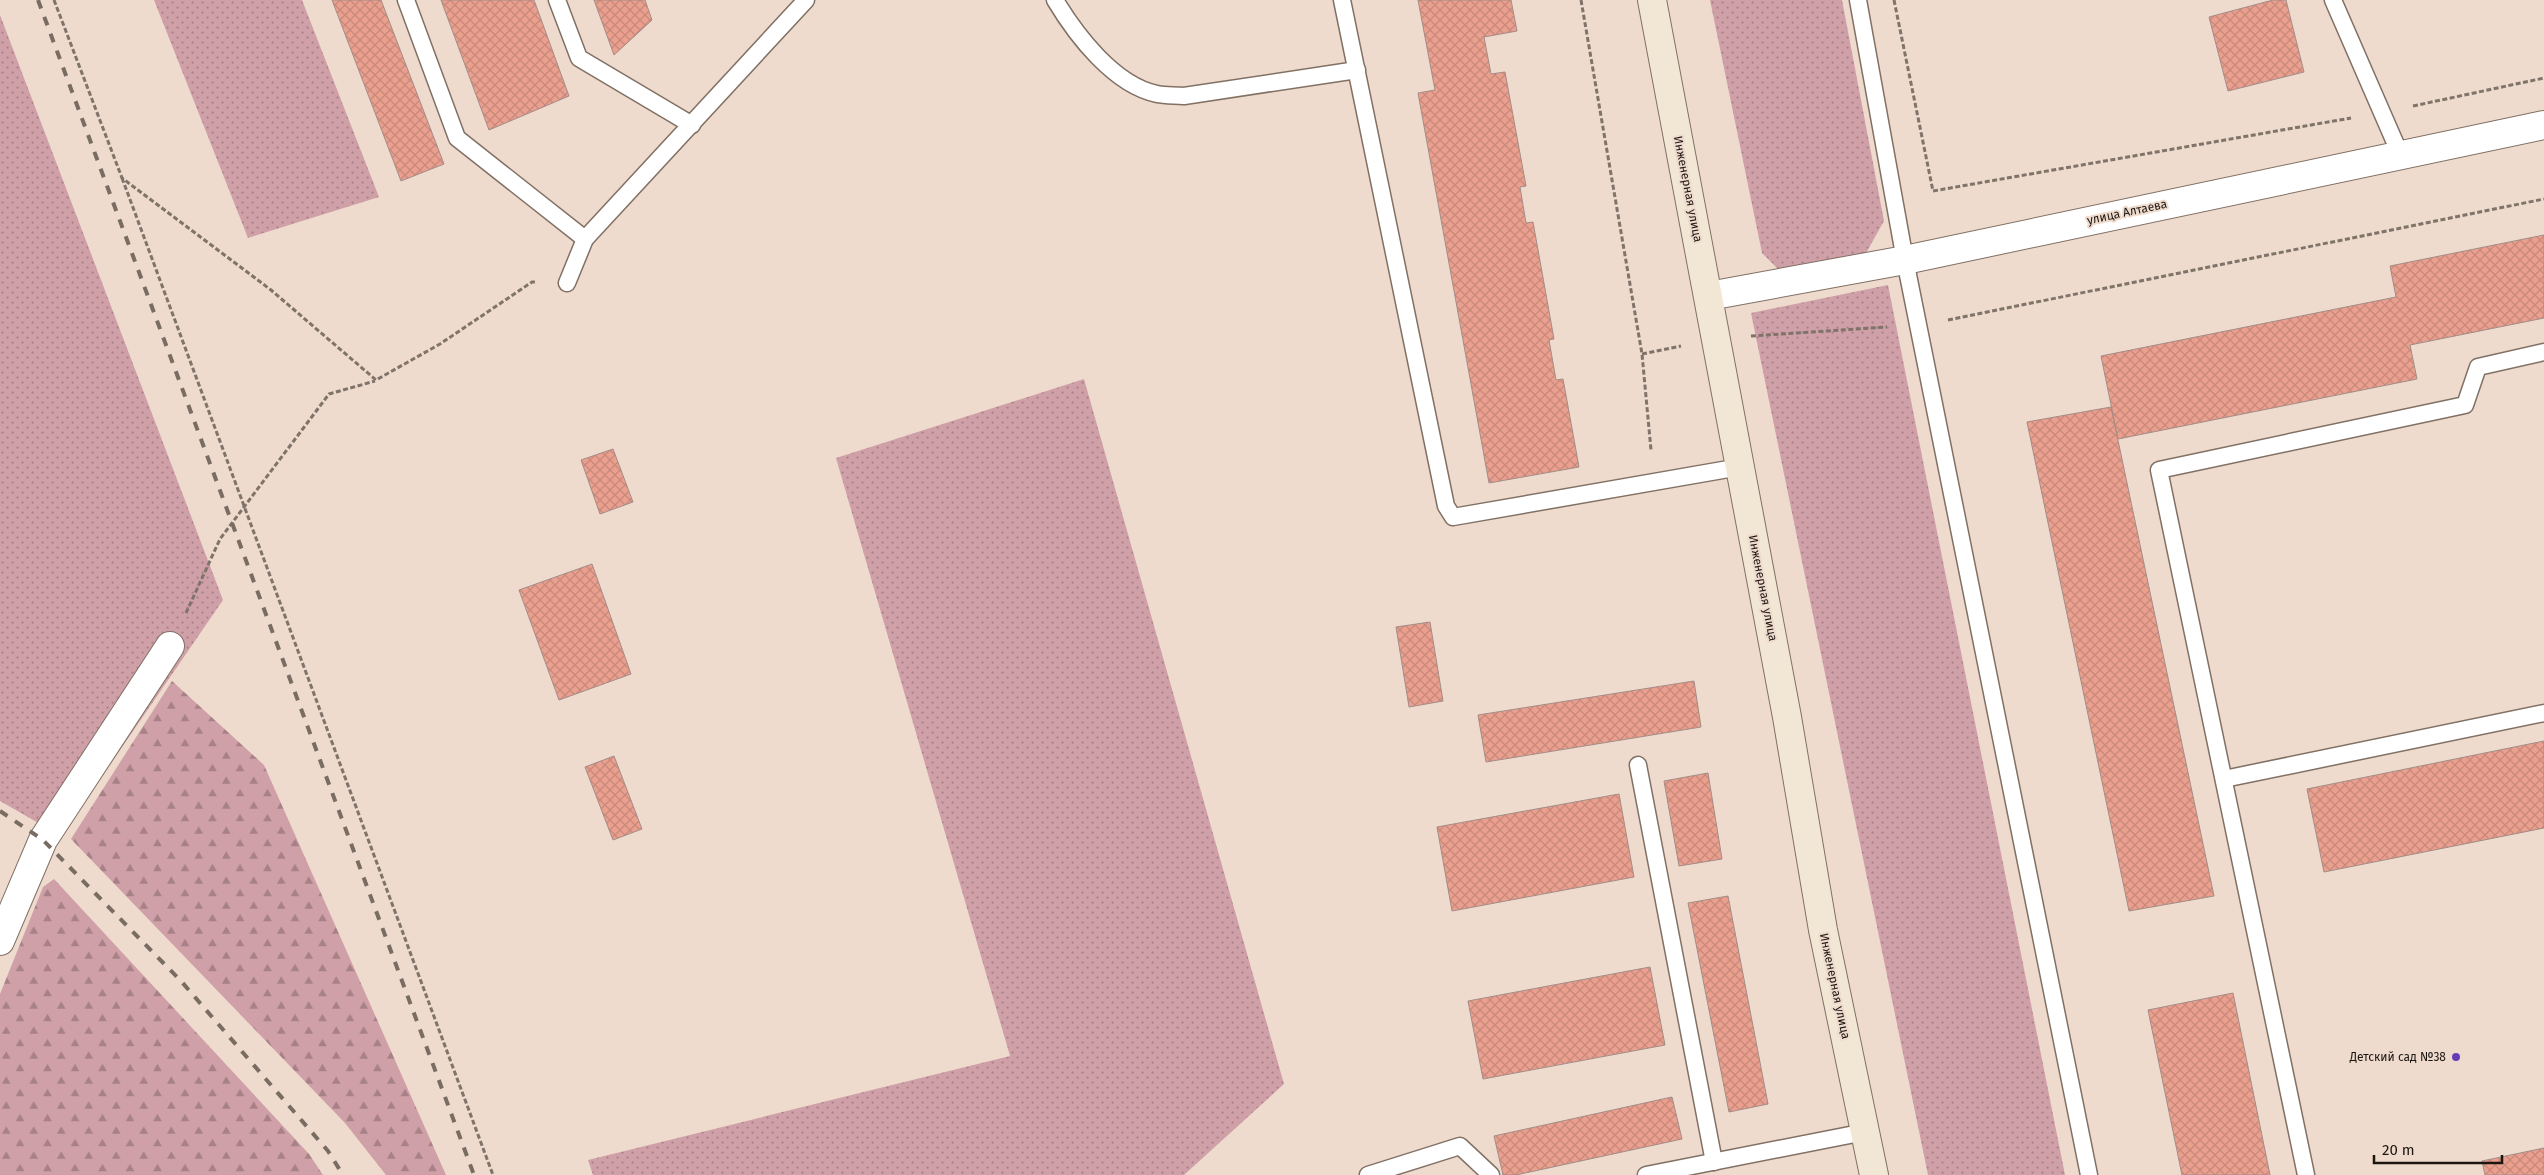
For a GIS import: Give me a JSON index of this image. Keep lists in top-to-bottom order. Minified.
{"streets":{"main road":["Инженерная улица"],"street":["улица Алтаева"]},"crossings":[["Инженерная улица","улица Алтаева"]],"places":["Детский сад №38"],"scale_bar":"20 m"}
